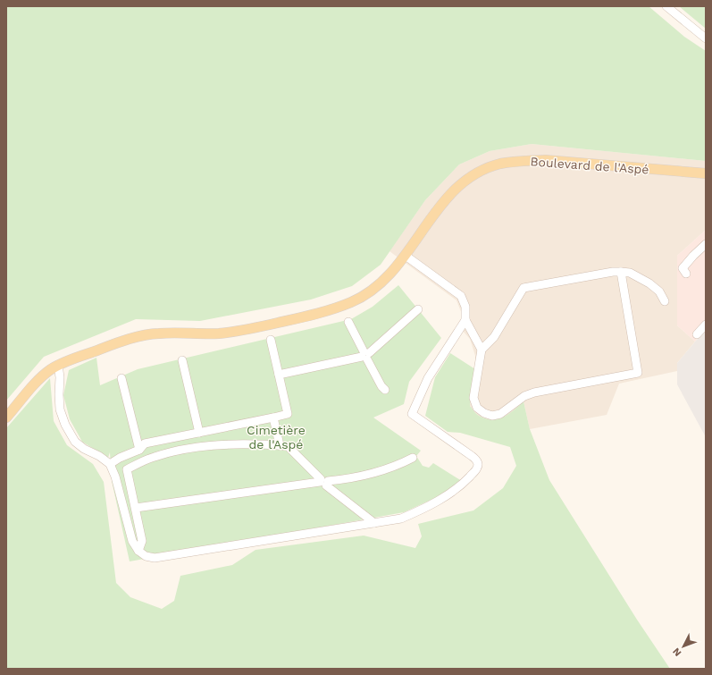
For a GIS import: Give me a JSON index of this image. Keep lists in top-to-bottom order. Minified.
{"streets":{"main road":["Boulevard de l'Aspé"]},"parks":["Cimetière de l'Aspé"],"north":"bottom left"}
